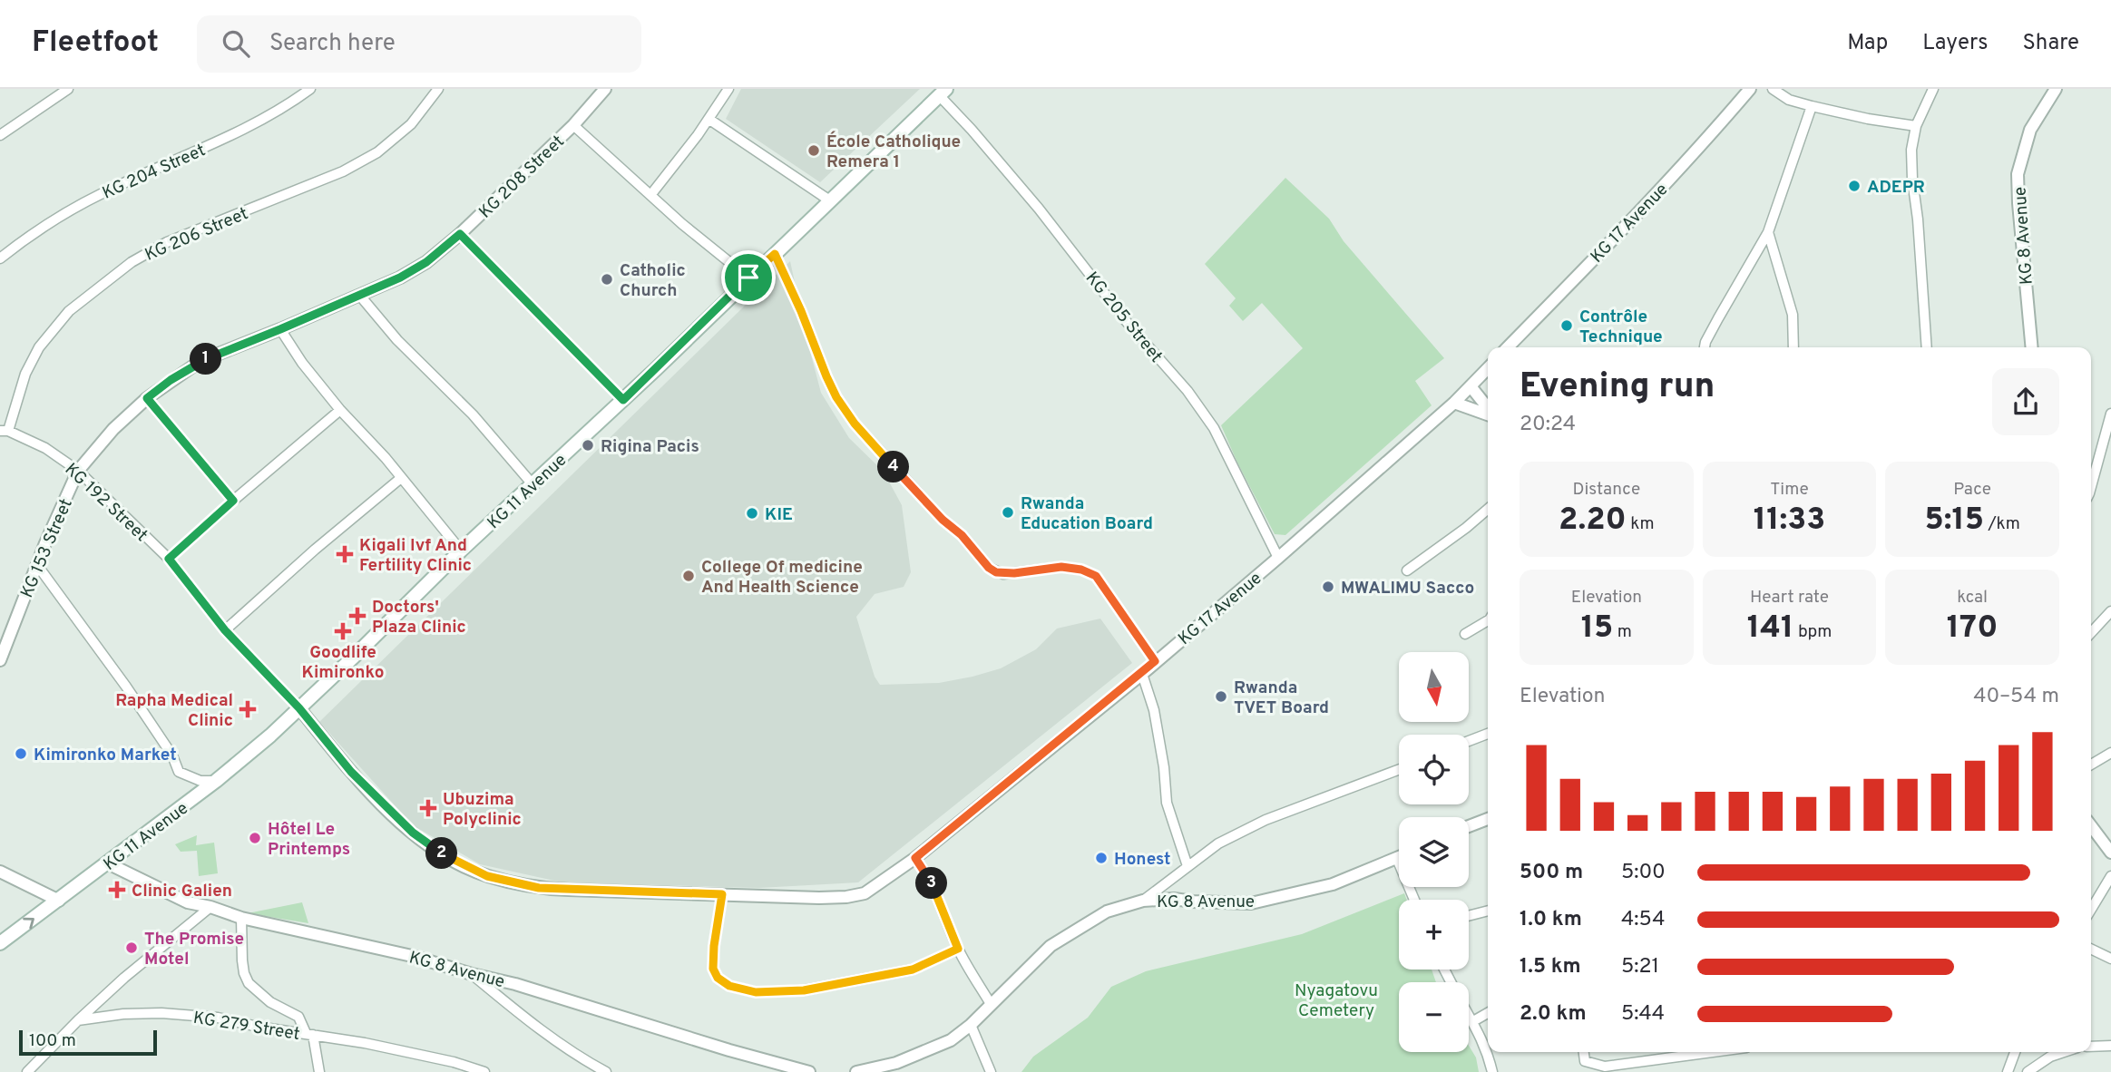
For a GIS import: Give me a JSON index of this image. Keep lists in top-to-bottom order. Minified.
{"streets":{"main road":["KG 11 Avenue"],"street":["KG 204 Street","KG 208 Street","KG 17 Avenue","KG 206 Street","KG 8 Avenue","KG 205 Street","KG 192 Street","KG 153 Street","KG 279 Street"]},"crossings":[["KG 208 Street","KG 192 Street"],["KG 208 Street","KG 153 Street"],["KG 17 Avenue","KG 205 Street"],["KG 17 Avenue","KG 11 Avenue"],["KG 17 Avenue","KG 192 Street"],["KG 206 Street","KG 192 Street"],["KG 8 Avenue","KG 11 Avenue"],["KG 205 Street","KG 11 Avenue"],["KG 11 Avenue","KG 192 Street"],["KG 192 Street","KG 153 Street"]],"parks":["Nyagatovu Cemetery"],"places":{"other":["École Catholique Remera 1","ADEPR","Catholic Church","Contrôle Technique","Rigina Pacis","Rwanda Education Board","KIE","College Of medicine And Health Science","MWALIMU Sacco","Rwanda TVET Board","Kimironko Market","Hôtel Le Printemps","Honest","The Promise Motel"],"health":["Kigali Ivf And Fertility Clinic","Doctors' Plaza Clinic","Goodlife Kimironko","Rapha Medical Clinic","Ubuzima Polyclinic","Clinic Galien"]},"scale_bar":"100 m","north":"bottom","page":{"header":"Fleetfoot","search":"Search here","nav":["Map","Layers","Share"],"pins":["1","4","2","3"],"heading":["Evening run","20:24"],"stats":[["Distance","2.20 km"],["Time","11:33"],["Pace","5:15 /km"],["Elevation","15 m"],["Heart rate","141 bpm"],["kcal","170"]],"map_buttons":["+","−"],"chart":["Elevation","40–54 m"],"list":[{"name":"500 m","note":"5:00"},{"name":"1.0 km","note":"4:54"},{"name":"1.5 km","note":"5:21"},{"name":"2.0 km","note":"5:44"}],"scale":"100 m"}}
